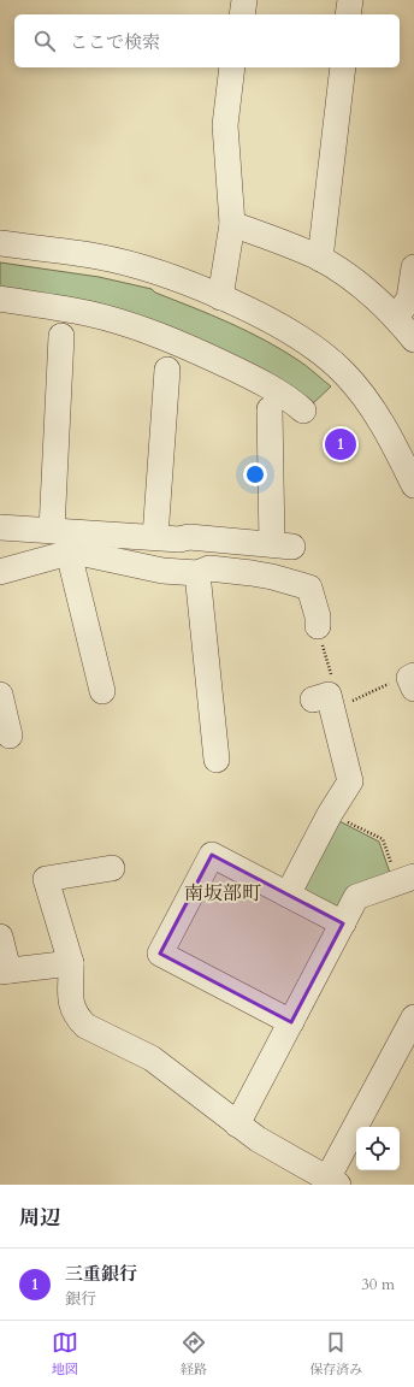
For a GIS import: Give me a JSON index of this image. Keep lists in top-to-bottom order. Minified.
{"districts":["南坂部町"],"page":{"search":"ここで検索","pins":"1","heading":"周辺","list":[{"mark":"1","name":"三重銀行","note":"銀行","value":"30 m"}],"nav":["地図","経路","保存済み"]}}
